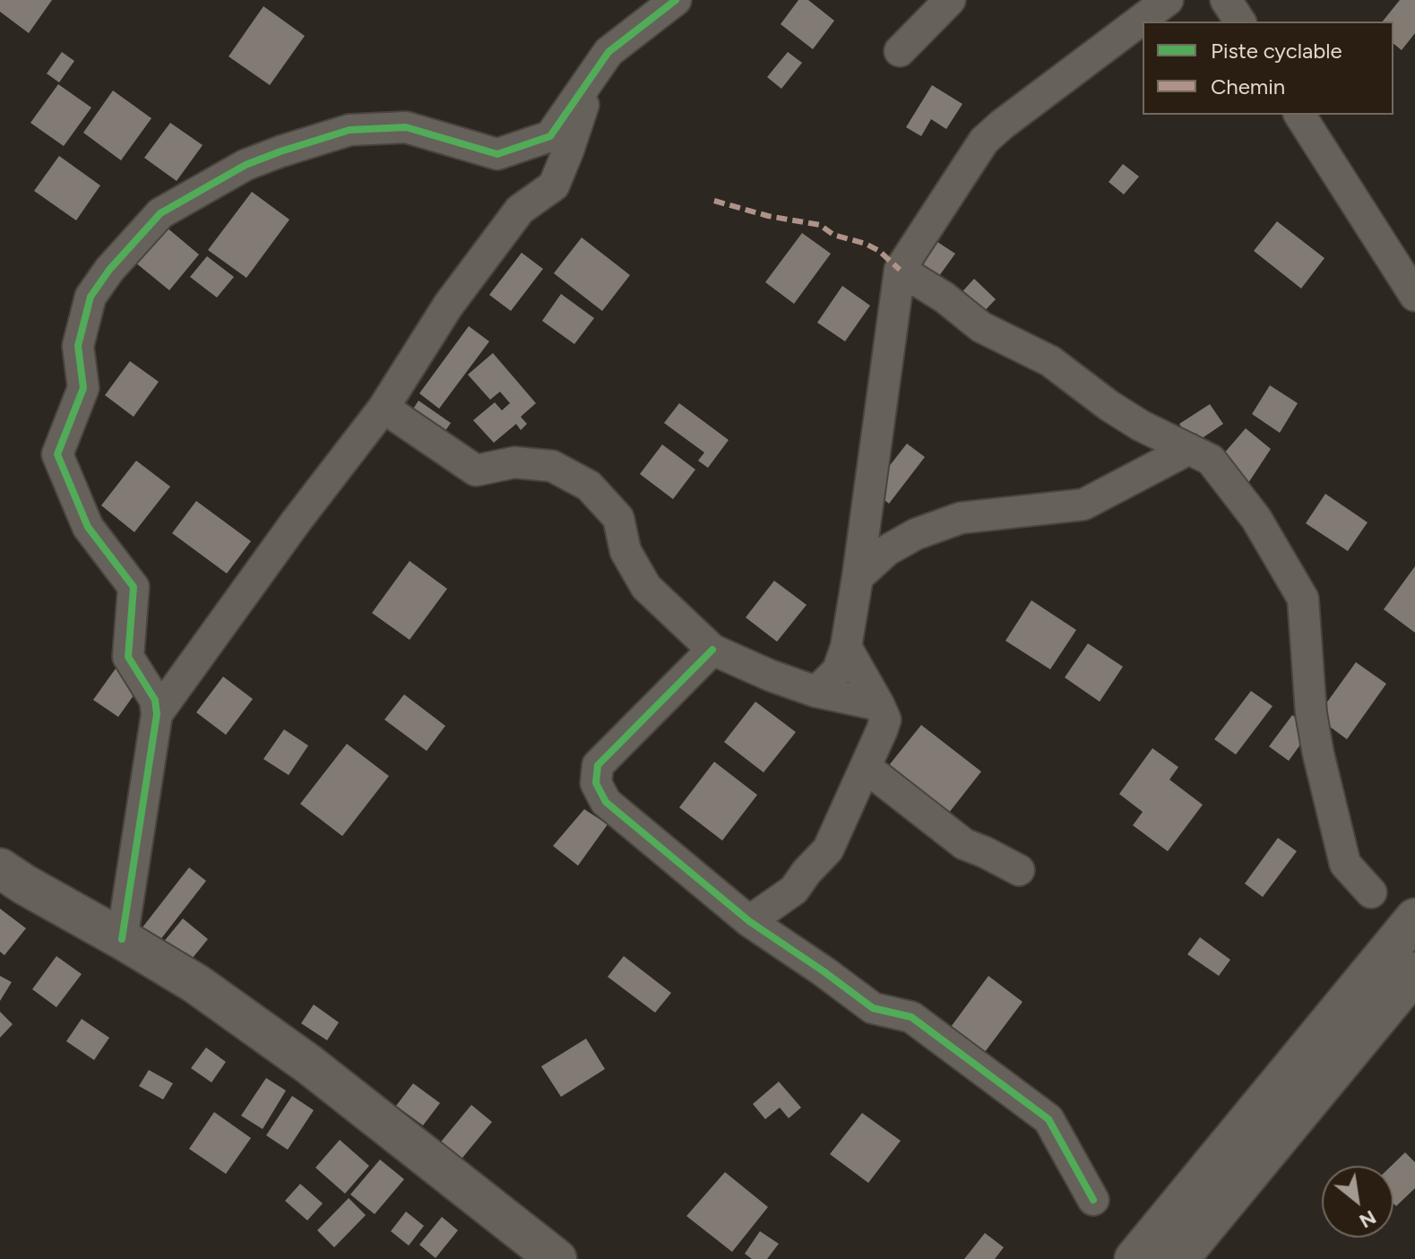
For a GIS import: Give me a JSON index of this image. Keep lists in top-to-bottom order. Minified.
{"legend":["Piste cyclable","Chemin"],"north":"bottom right"}
